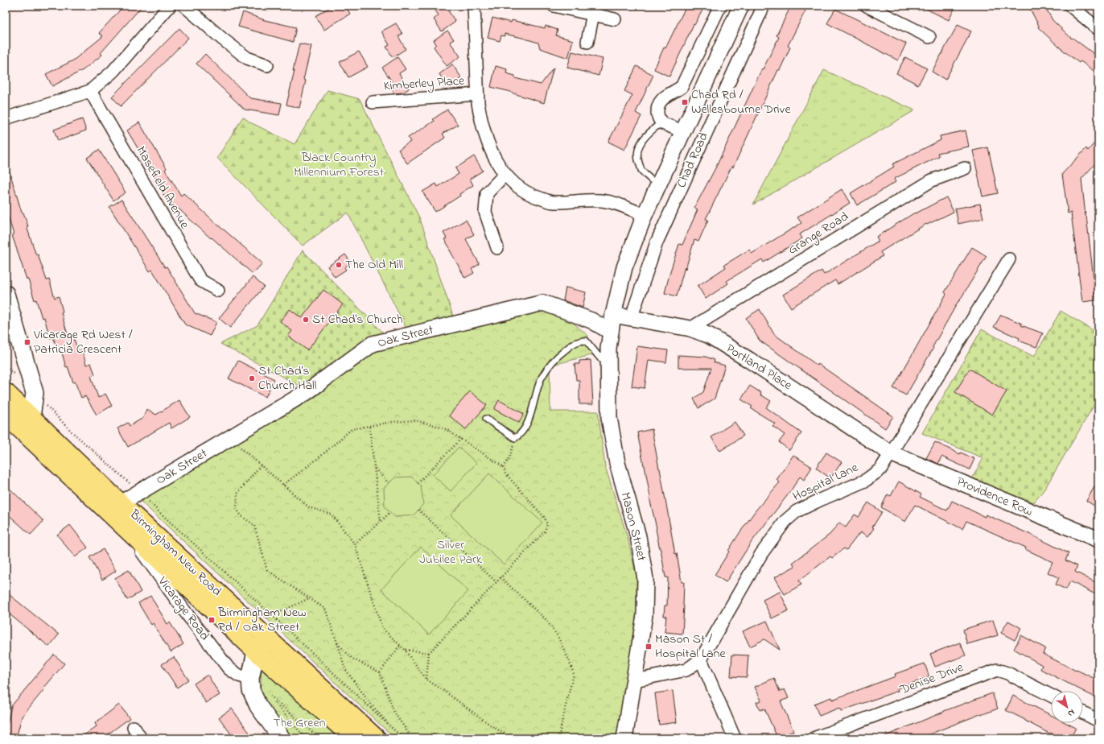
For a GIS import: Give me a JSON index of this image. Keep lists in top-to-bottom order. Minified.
{"streets":{"highway":["Birmingham New Road"],"street":["Kimberley Place","Chad Road","Masefield Avenue","Grange Road","Oak Street","Portland Place","Hospital Lane","Providence Row","Mason Street","Vicarage Road","Denise Drive"]},"crossings":[["Chad Road","Portland Place"],["Chad Road","Mason Street"],["Grange Road","Portland Place"],["Oak Street","Mason Street"],["Oak Street","Birmingham New Road"],["Portland Place","Hospital Lane"],["Portland Place","Providence Row"],["Portland Place","Mason Street"],["Hospital Lane","Providence Row"],["Birmingham New Road","Vicarage Road"]],"parks":["Black Country Millennium Forest","Silver Jubilee Park","The Green"],"places":{"transit":["Chad Rd / Wellesbourne Drive","Vicarage Rd West / Patricia Crescent","Birmingham New Rd / Oak Street","Mason St / Hospital Lane"],"other":["The Old Mill","St Chad's Church","St Chad's Church Hall"]},"north":"bottom right"}
